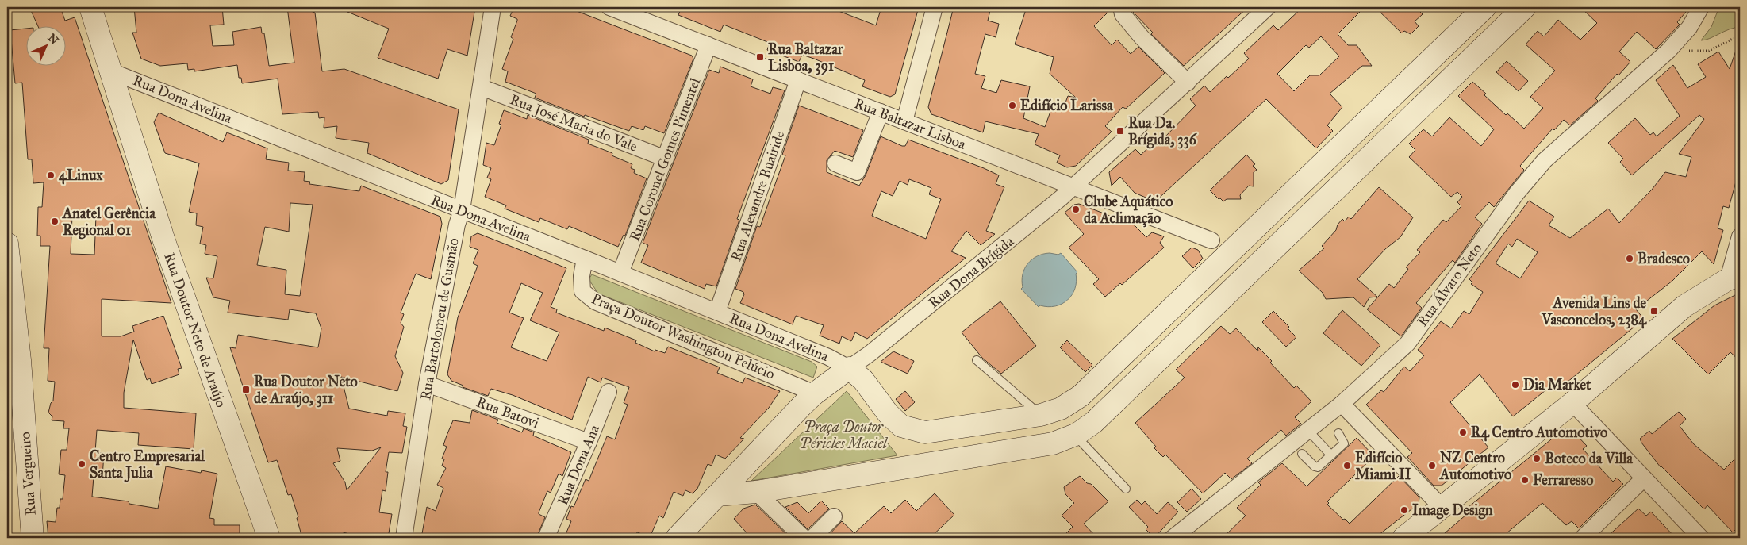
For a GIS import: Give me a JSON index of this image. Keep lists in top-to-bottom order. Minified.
{"streets":{"street":["Rua Dona Avelina","Rua José Maria do Vale","Rua Baltazar Lisboa","Rua Coronel Gomes Pimentel","Rua Alexandre Buairide","Rua Dona Brígida","Rua Álvaro Neto","Rua Bartolomeu de Gusmão","Rua Doutor Neto de Araújo","Praça Doutor Washington Pelúcio","Rua Batovi","Rua Dona Ana","Rua Vergueiro"]},"crossings":[["Rua Dona Avelina","Rua Coronel Gomes Pimentel"],["Rua Dona Avelina","Rua Alexandre Buairide"],["Rua Dona Avelina","Rua Dona Brígida"],["Rua Dona Avelina","Rua Bartolomeu de Gusmão"],["Rua Dona Avelina","Rua Doutor Neto de Araújo"],["Rua Dona Avelina","Praça Doutor Washington Pelúcio"],["Rua José Maria do Vale","Rua Coronel Gomes Pimentel"],["Rua José Maria do Vale","Rua Bartolomeu de Gusmão"],["Rua Baltazar Lisboa","Rua Coronel Gomes Pimentel"],["Rua Baltazar Lisboa","Rua Alexandre Buairide"],["Rua Baltazar Lisboa","Rua Dona Brígida"],["Rua Dona Brígida","Praça Doutor Washington Pelúcio"],["Rua Bartolomeu de Gusmão","Rua Batovi"],["Rua Batovi","Rua Dona Ana"]],"parks":["Praça Doutor Péricles Maciel"],"places":{"transit":["Rua Baltazar Lisboa, 391","Rua Da. Brígida, 336","Avenida Lins de Vasconcelos, 2384","Rua Doutor Neto de Araújo, 311"],"other":["Edifício Larissa","4Linux","Clube Aquático da Aclimação","Anatel Gerência Regional 01","Bradesco","Dia Market","R4 Centro Automotivo","Boteco da Villa","Centro Empresarial Santa Julia","Edifício Miami II","NZ Centro Automotivo","Ferraresso","Image Design"]},"north":"top right"}
